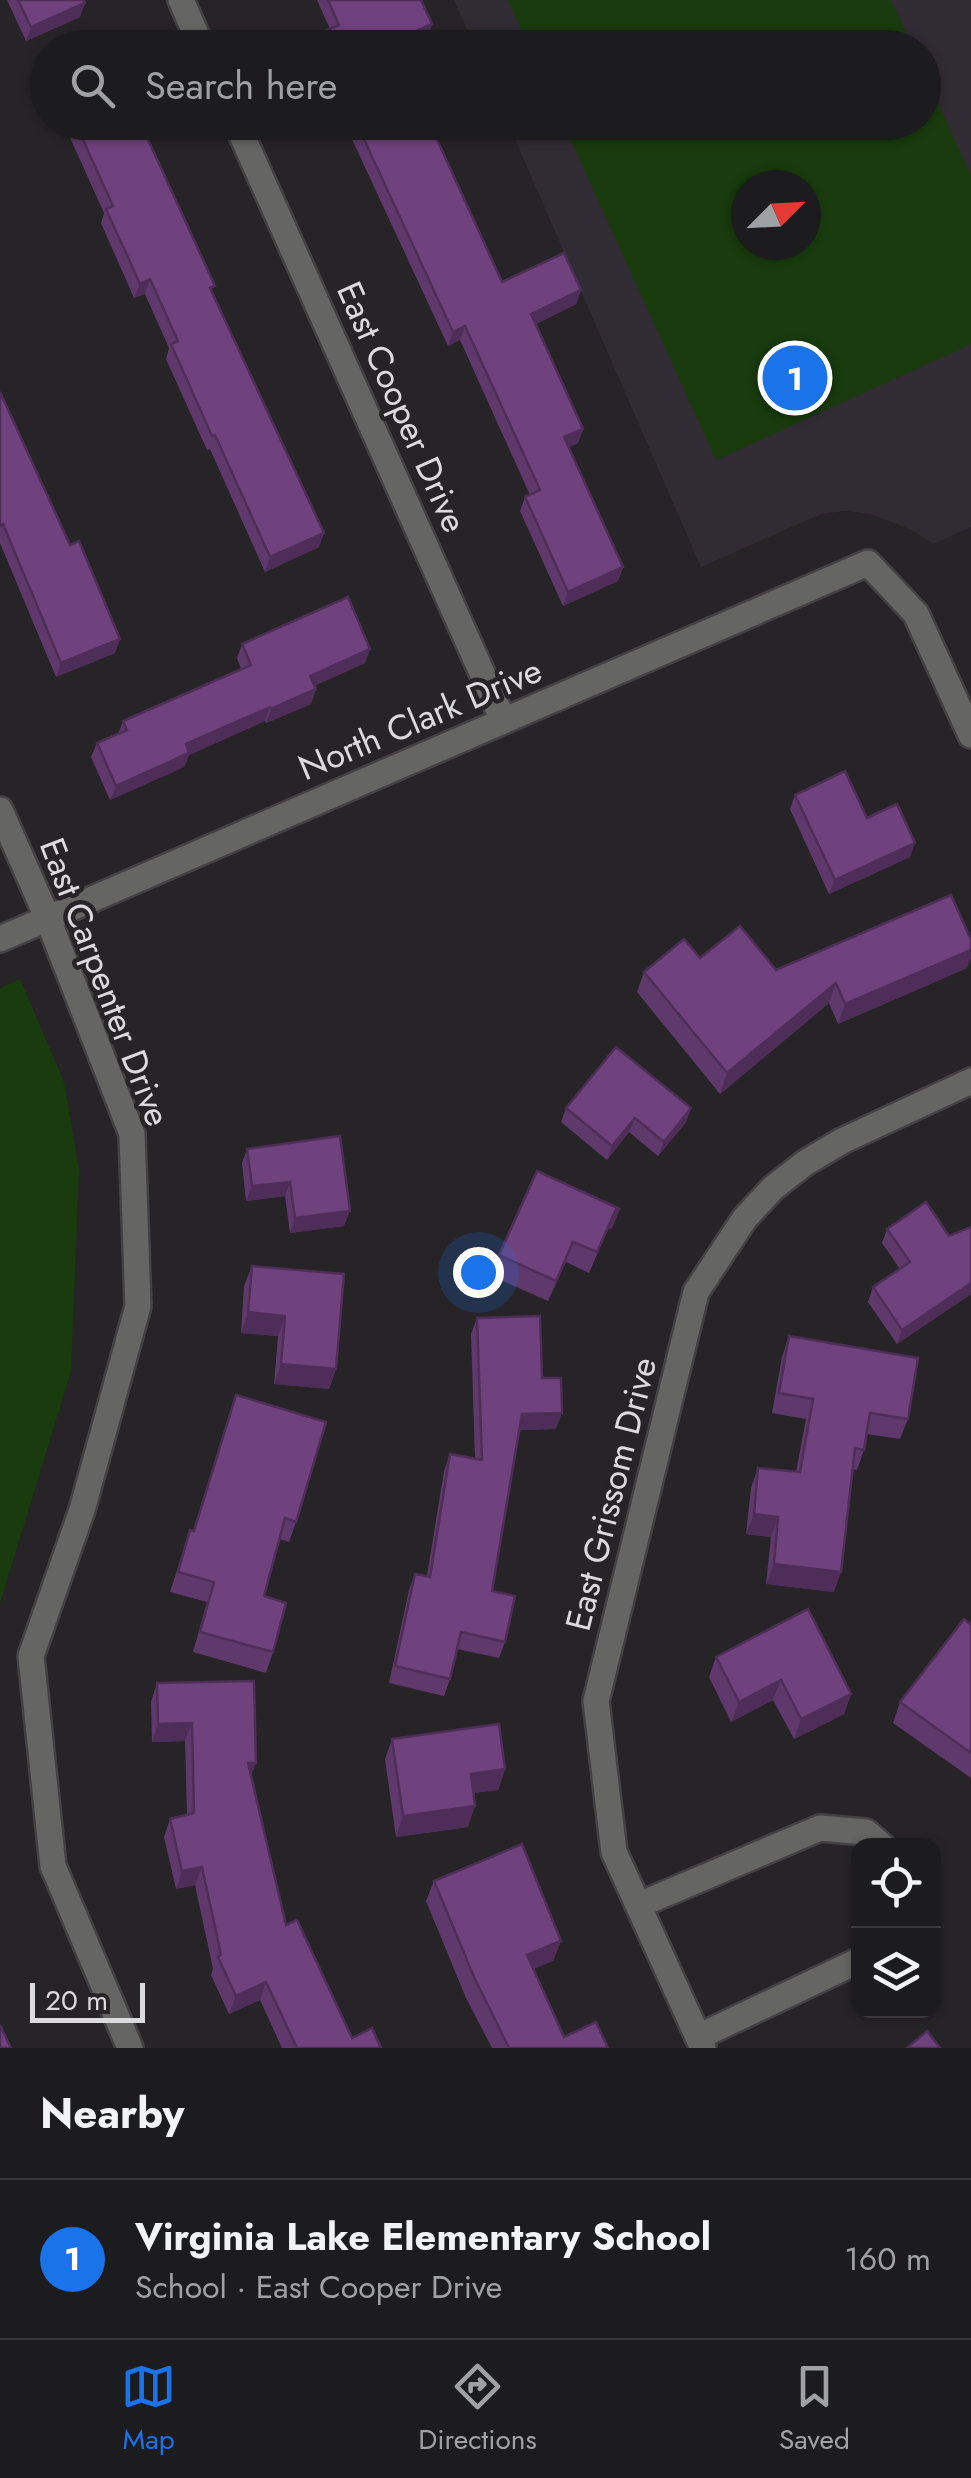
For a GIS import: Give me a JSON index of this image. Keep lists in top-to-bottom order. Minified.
{"streets":{"street":["East Cooper Drive","North Clark Drive","East Carpenter Drive","East Grissom Drive"]},"crossings":[["East Cooper Drive","North Clark Drive"],["North Clark Drive","East Carpenter Drive"]],"scale_bar":"20 m","north":"top right","page":{"search":"Search here","pins":"1","scale":"20 m","heading":"Nearby","list":[{"mark":"1","name":"Virginia Lake Elementary School","note":"School · East Cooper Drive","value":"160 m"}],"nav":["Map","Directions","Saved"]}}
